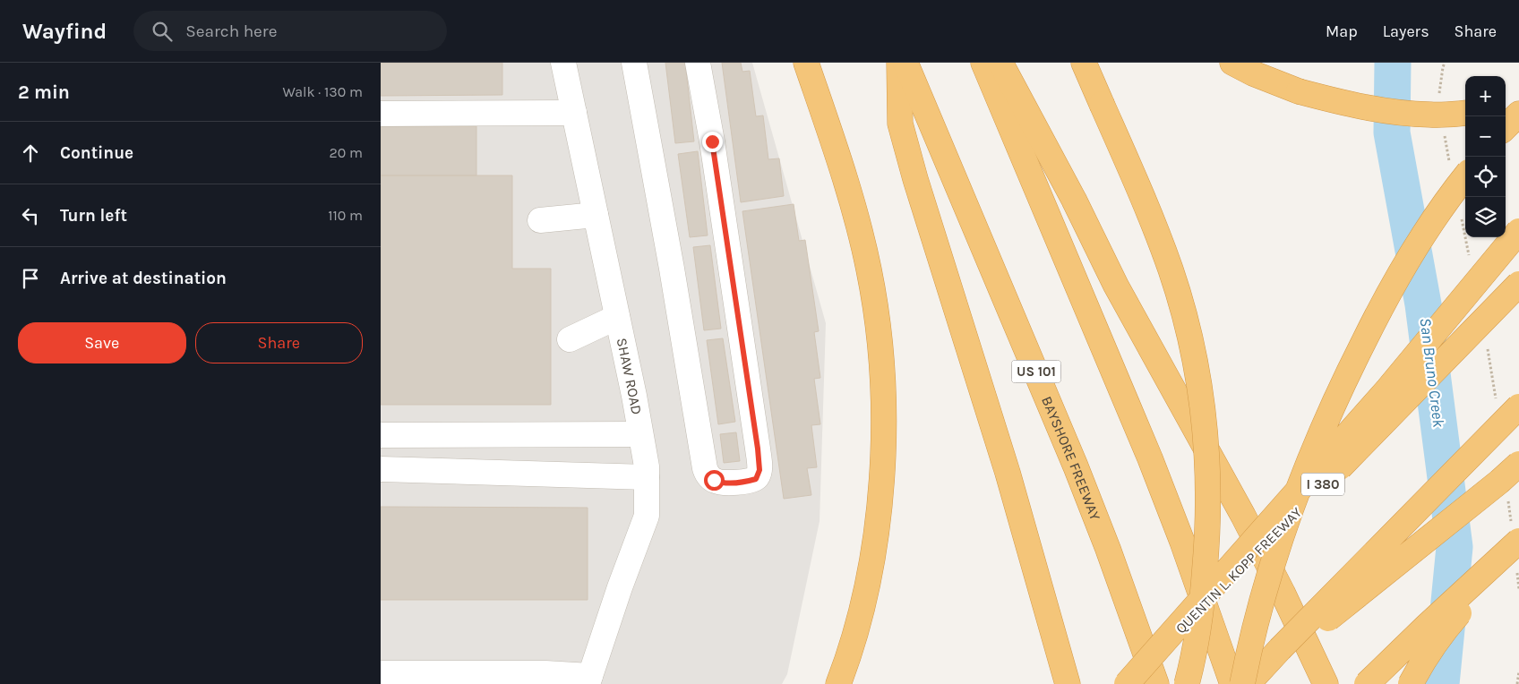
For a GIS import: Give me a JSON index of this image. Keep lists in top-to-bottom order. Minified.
{"streets":{"highway":["US 101","BAYSHORE FREEWAY","I 380","QUENTIN L. KOPP FREEWAY"],"street":["SHAW ROAD"]},"water":["San Bruno Creek"],"page":{"header":"Wayfind","search":"Search here","nav":["Map","Layers","Share"],"heading":["2 min","Walk · 130 m"],"map_buttons":["+","−"],"list":[["Continue","20 m"],["Turn left","110 m"],"Arrive at destination"],"buttons":["Save","Share"]}}
